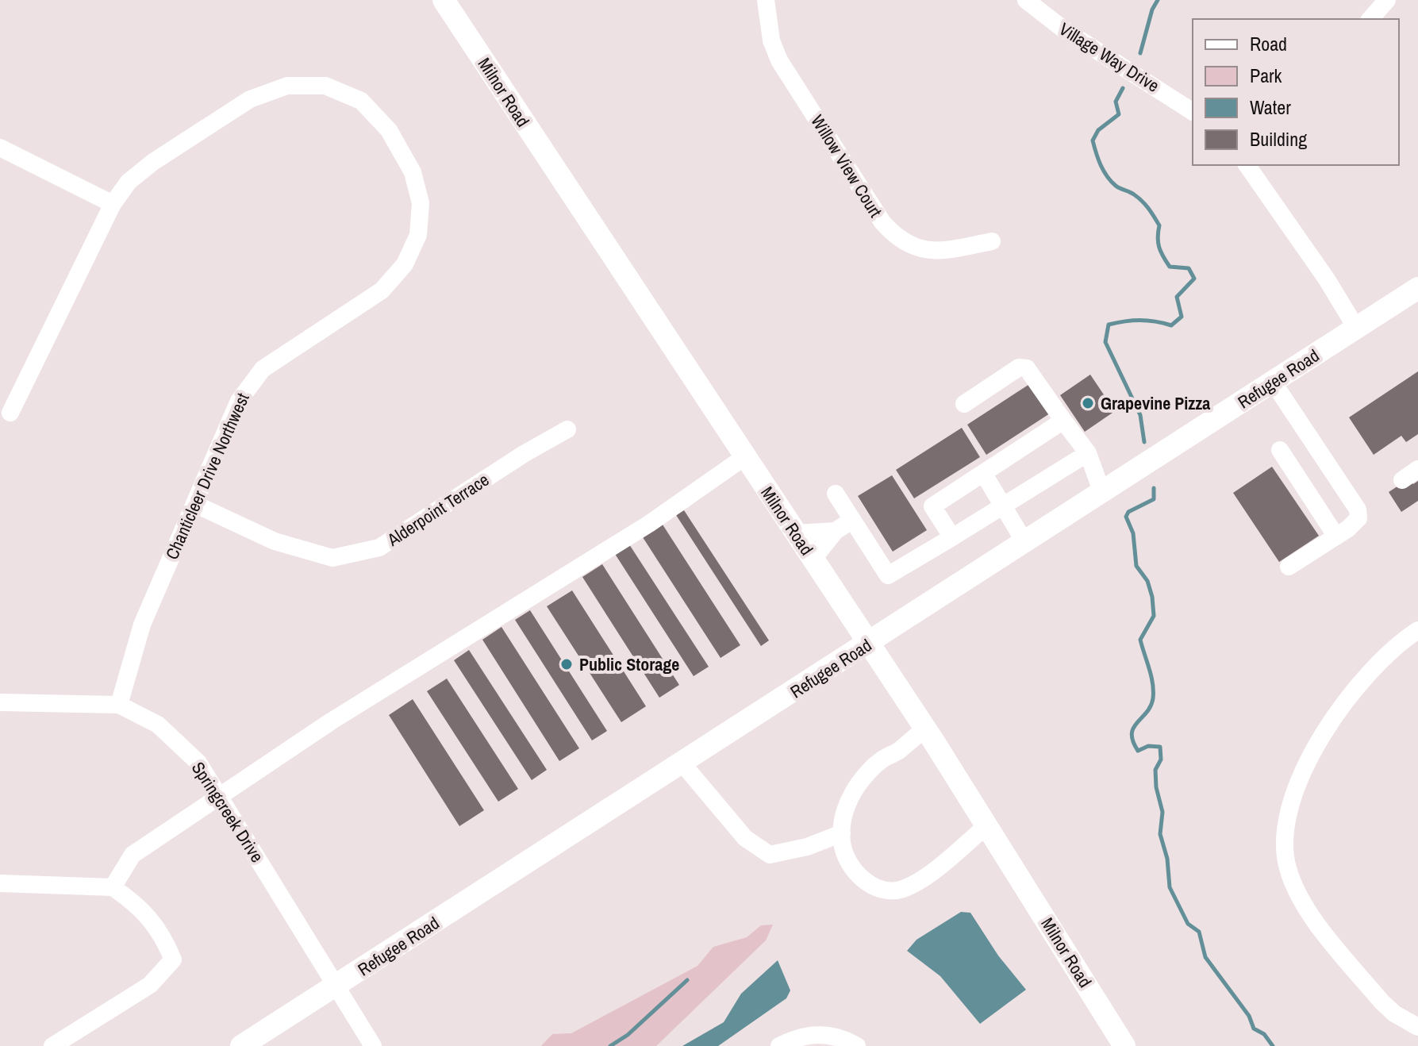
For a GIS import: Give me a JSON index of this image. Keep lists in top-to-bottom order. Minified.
{"streets":{"main road":["Milnor Road","Refugee Road"],"street":["Village Way Drive","Willow View Court","Chanticleer Drive Northwest","Alderpoint Terrace","Springcreek Drive"]},"crossings":[["Milnor Road","Refugee Road"],["Refugee Road","Springcreek Drive"],["Chanticleer Drive Northwest","Alderpoint Terrace"],["Chanticleer Drive Northwest","Springcreek Drive"]],"places":["Grapevine Pizza","Public Storage"],"legend":["Road","Park","Water","Building"]}
